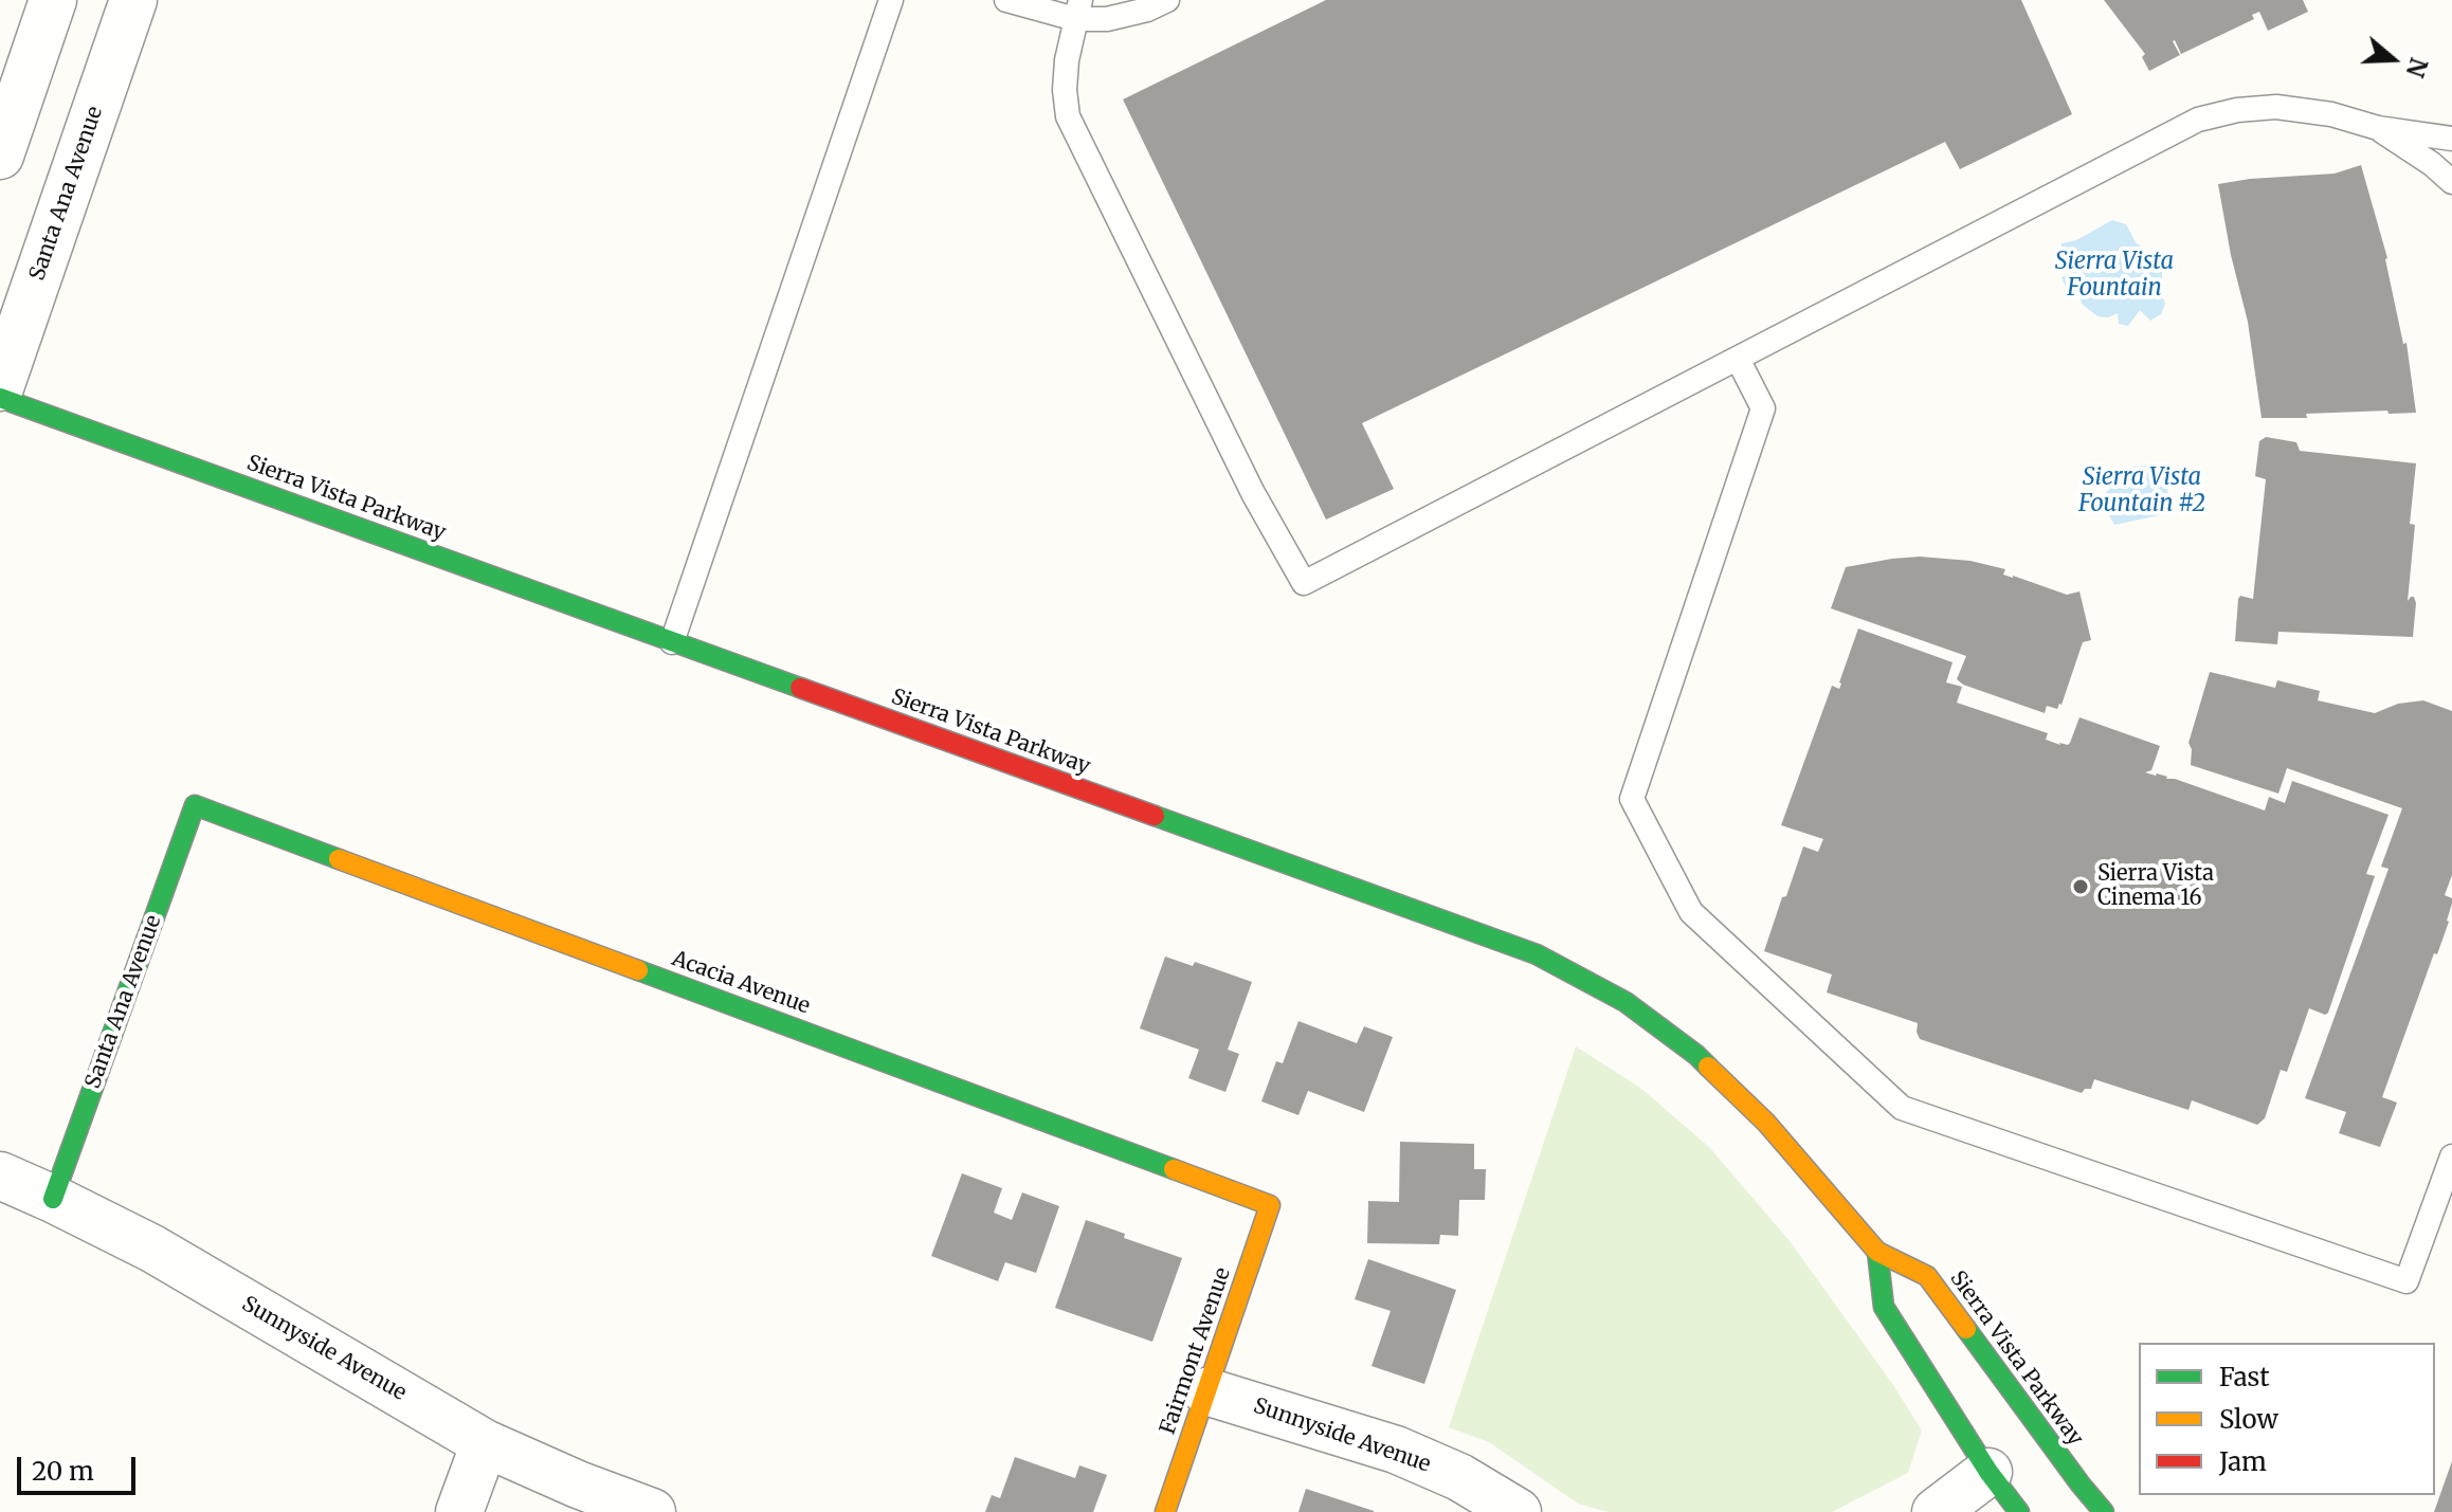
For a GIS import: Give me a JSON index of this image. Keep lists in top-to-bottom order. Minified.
{"streets":{"main road":["Santa Ana Avenue","Sierra Vista Parkway","Acacia Avenue","Fairmont Avenue"],"street":["Sunnyside Avenue"]},"crossings":[["Santa Ana Avenue","Acacia Avenue"],["Santa Ana Avenue","Sunnyside Avenue"],["Acacia Avenue","Fairmont Avenue"],["Sunnyside Avenue","Fairmont Avenue"]],"water":["Sierra Vista Fountain","Sierra Vista Fountain #2"],"places":["Sierra Vista Cinema 16"],"legend":["Fast","Slow","Jam"],"scale_bar":"20 m","north":"right"}
